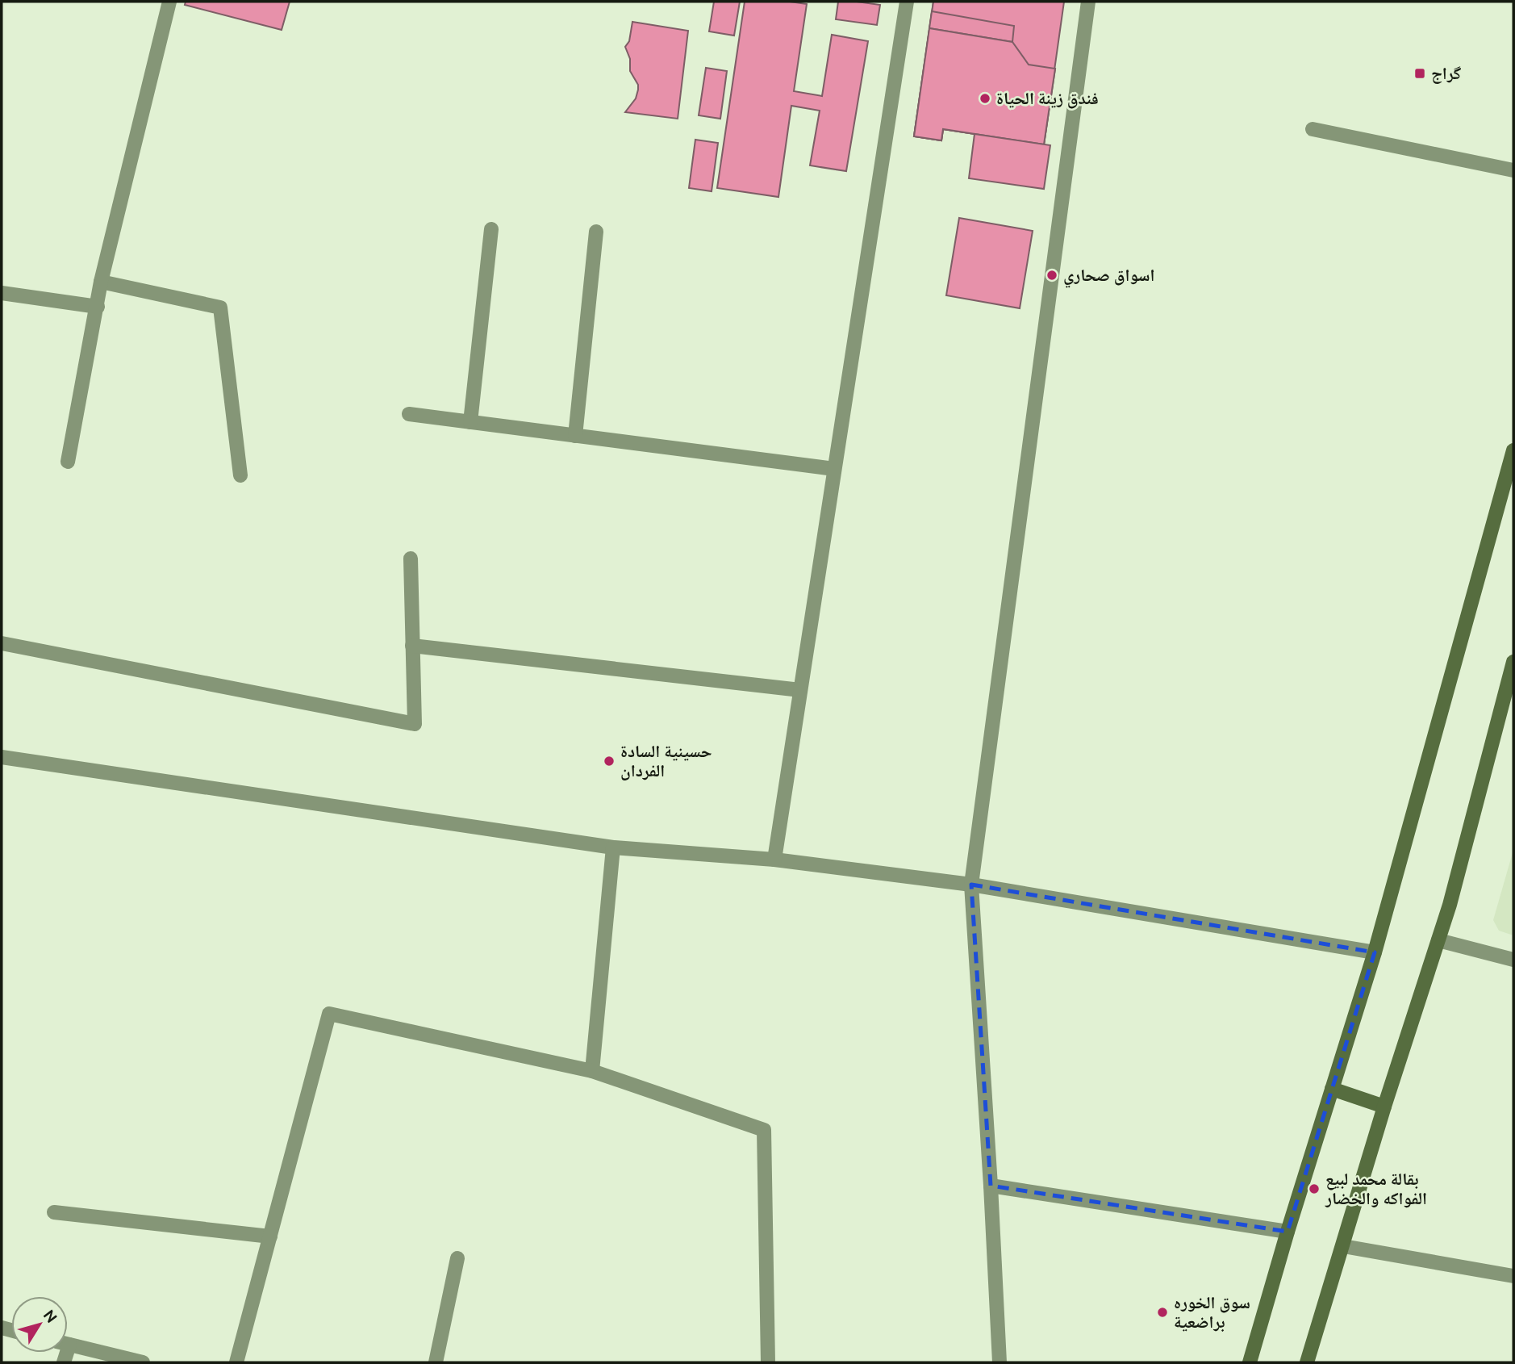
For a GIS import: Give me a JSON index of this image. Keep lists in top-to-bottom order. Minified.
{"places":{"transit":["گراج"],"other":["فندق زينة الحياة","اسواق صحاري","حسينية السادة الفردان","بقالة محمد لبيع الفواكه والخضار","سوق الخوره براضعية"]},"north":"top right"}
